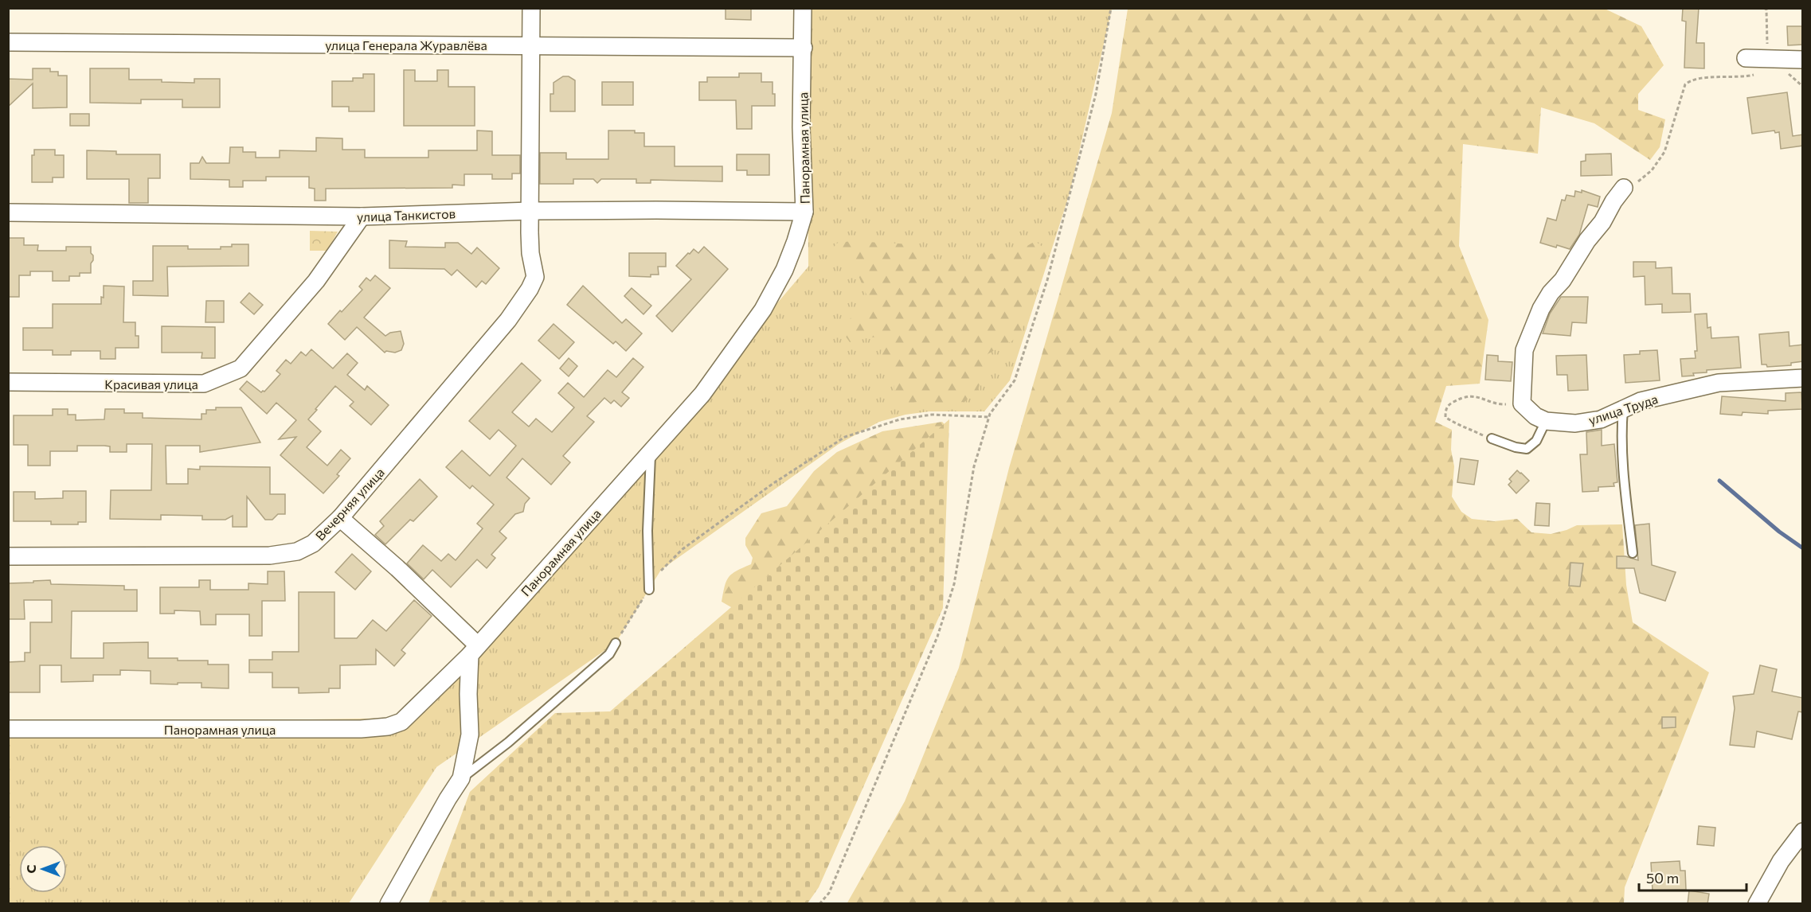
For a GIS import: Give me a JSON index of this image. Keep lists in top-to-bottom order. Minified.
{"streets":{"street":["улица Генерала Журавлёва","Панорамная улица","улица Танкистов","Красивая улица","улица Труда","Вечерняя улица"]},"crossings":[["улица Генерала Журавлёва","Панорамная улица"],["улица Генерала Журавлёва","Вечерняя улица"],["Панорамная улица","улица Танкистов"],["улица Танкистов","Красивая улица"],["улица Танкистов","Вечерняя улица"]],"scale_bar":"50 m","north":"left"}
